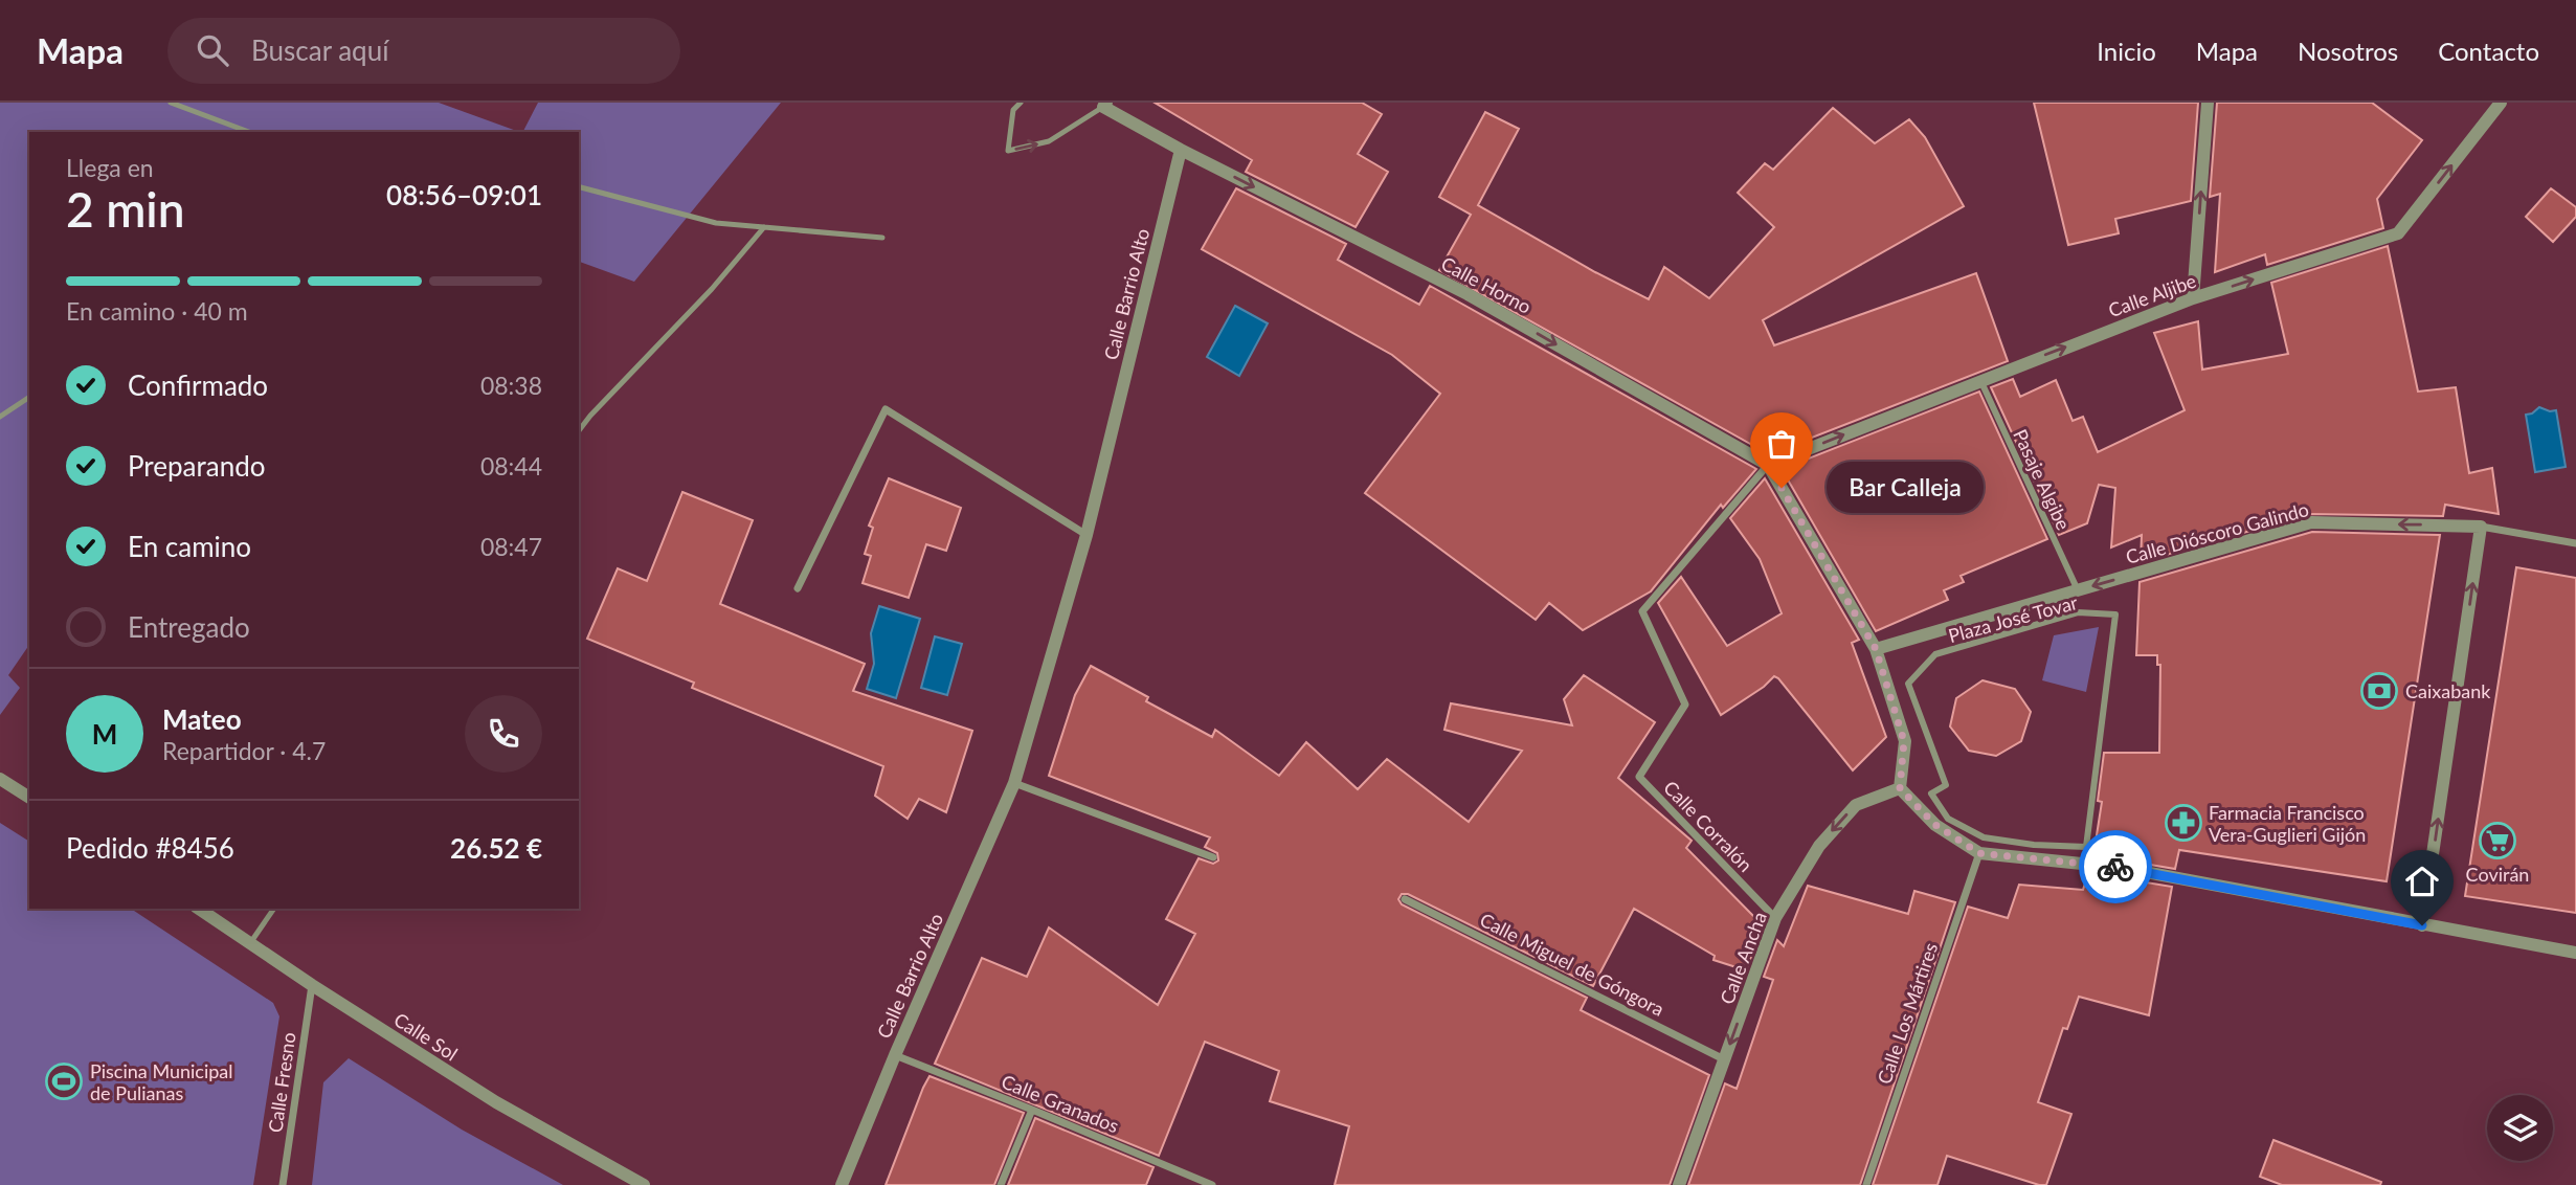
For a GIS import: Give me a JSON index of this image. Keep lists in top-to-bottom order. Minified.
{"streets":{"street":["Calle Horno","Calle Barrio Alto","Calle Aljibe","Pasaje Algibe","Calle Dióscoro Galindo","Plaza José Tovar","Calle Corralón","Calle Ancha","Calle Miguel de Góngora","Calle Los Mártires","Calle Sol","Calle Fresno","Calle Granados"]},"crossings":[["Calle Horno","Calle Barrio Alto"],["Calle Horno","Calle Aljibe"],["Calle Horno","Calle Corralón"],["Calle Barrio Alto","Calle Granados"],["Calle Aljibe","Pasaje Algibe"],["Calle Aljibe","Calle Corralón"],["Pasaje Algibe","Calle Dióscoro Galindo"],["Calle Corralón","Calle Ancha"],["Calle Ancha","Calle Miguel de Góngora"],["Calle Sol","Calle Fresno"]],"one_way":["Calle Horno","Calle Aljibe","Calle Dióscoro Galindo","Calle Ancha"],"places":{"other":["Bar Calleja"],"bank":["Caixabank"],"pharmacy":["Farmacia Francisco Vera-Guglieri Gijón"],"supermarket":["Covirán"],"sports":["Piscina Municipal de Pulianas"]},"page":{"header":"Mapa","search":"Buscar aquí","nav":["Inicio","Mapa","Nosotros","Contacto"],"heading":["2 min","Llega en","08:56–09:01"],"panel":["Mateo","Repartidor · 4.7","Pedido #8456","26.52 €"],"bar":"En camino · 40 m","list":[["Confirmado","08:38"],["Preparando","08:44"],["En camino","08:47"],"Entregado"],"bubble":"Bar Calleja","round":"M"}}
